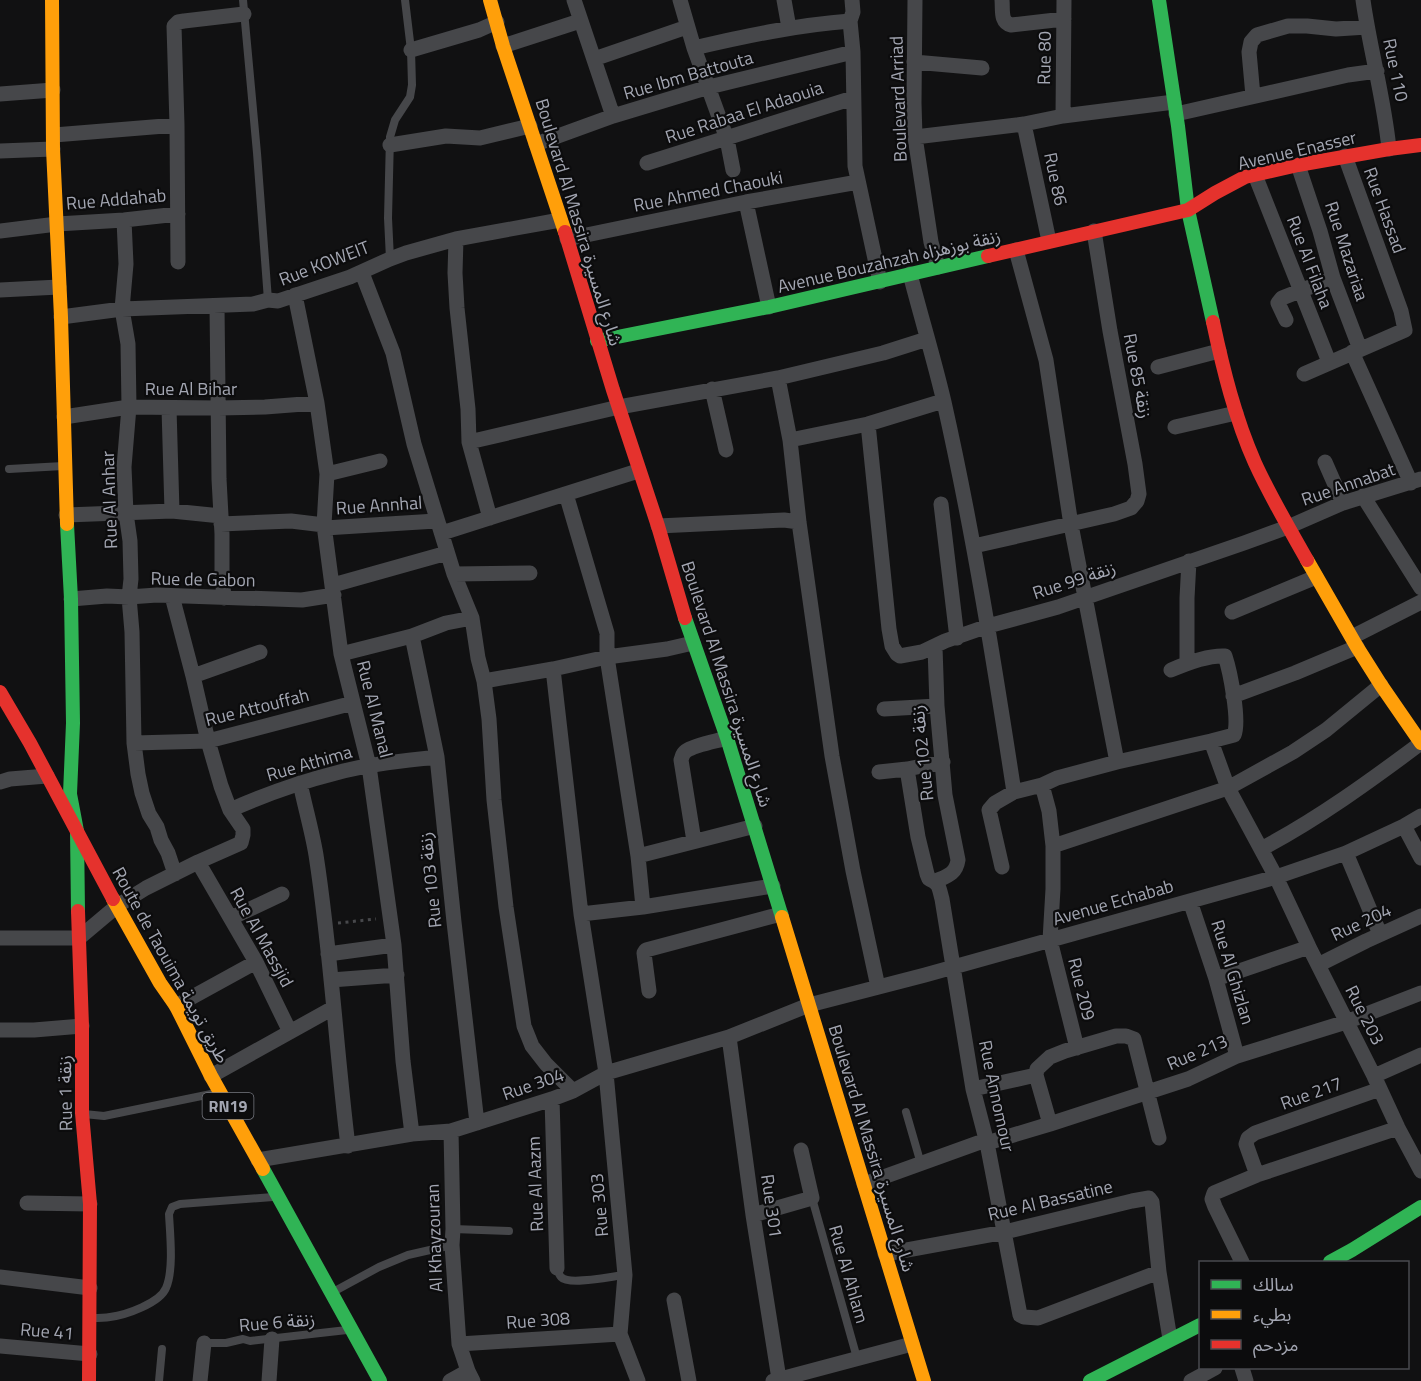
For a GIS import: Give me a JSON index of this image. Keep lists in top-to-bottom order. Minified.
{"streets":{"street":["Rue 80","Rue 110","Rue Ibm Battouta","Boulevard Arriad","Rue Rabaa El Adaouia","Avenue Enasser","Rue 86","Rue Ahmed Chaouki","Rue Addahab","Rue Hassad","Boulevard Al Massira شارع المسيرة","Rue Mazariaa","Avenue Bouzahzah زنقة بوزهزاه","Rue Al Filaha","Rue KOWEIT","Rue 85 زنقة","Rue Al Bihar","Rue Annabat","Rue Al Anhar","Rue Annhal","Rue de Gabon","Rue 99 زنقة","Rue Attouffah","Rue Al Manal","Rue 102 زنقة","Rue Athima","Rue 103 زنقة","Avenue Echabab","Rue 204","Rue Al Massjid","Route de Taouima طريق تويمة","Rue Al Ghizlan","Rue 209","Rue 203","Rue 213","Rue 304","Rue 1 زنقة","Rue 217","Rue Annomour","RN19","Rue Al Aazm","Rue Al Bassatine","Rue 303","Rue 301","Al Khayzouran","Rue 308","Rue 41"],"lane":["Rue Al Ahlam","Rue 6 زنقة"]},"crossings":[["Rue 110","Avenue Enasser"],["Rue Ibm Battouta","Boulevard Al Massira شارع المسيرة"],["Boulevard Arriad","Avenue Bouzahzah زنقة بوزهزاه"],["Avenue Enasser","Rue Hassad"],["Avenue Enasser","Rue Mazariaa"],["Avenue Enasser","Avenue Bouzahzah زنقة بوزهزاه"],["Avenue Enasser","Rue Al Filaha"],["Rue 86","Avenue Bouzahzah زنقة بوزهزاه"],["Rue Ahmed Chaouki","Boulevard Al Massira شارع المسيرة"],["Rue Addahab","Rue Al Anhar"],["Rue Hassad","Rue Mazariaa"],["Boulevard Al Massira شارع المسيرة","Avenue Bouzahzah زنقة بوزهزاه"],["Boulevard Al Massira شارع المسيرة","Rue KOWEIT"],["Boulevard Al Massira شارع المسيرة","Rue Annhal"],["Boulevard Al Massira شارع المسيرة","Avenue Echabab"],["Boulevard Al Massira شارع المسيرة","Rue 213"],["Boulevard Al Massira شارع المسيرة","Rue 304"],["Boulevard Al Massira شارع المسيرة","Rue Al Bassatine"],["Rue Mazariaa","Rue Annabat"],["Avenue Bouzahzah زنقة بوزهزاه","Rue 85 زنقة"],["Rue KOWEIT","Rue Al Anhar"],["Rue KOWEIT","Rue Al Manal"],["Rue Al Bihar","Rue Al Anhar"],["Rue Al Bihar","Rue Al Manal"],["Rue Annabat","Rue 99 زنقة"],["Rue Al Anhar","Rue Annhal"],["Rue Al Anhar","Rue de Gabon"],["Rue Al Anhar","Rue Attouffah"],["Rue Annhal","Rue Al Manal"],["Rue de Gabon","Rue Al Manal"],["Rue 99 زنقة","Rue 102 زنقة"],["Rue Attouffah","Rue Al Manal"],["Rue Al Manal","Rue Athima"],["Rue Al Manal","Rue 304"],["Rue 102 زنقة","Rue Annomour"],["Rue Athima","Rue 103 زنقة"],["Rue 103 زنقة","Rue 304"],["Avenue Echabab","Rue Al Ghizlan"],["Avenue Echabab","Rue 209"],["Avenue Echabab","Rue 203"],["Avenue Echabab","Rue 304"],["Avenue Echabab","Rue Annomour"],["Rue 204","Rue 203"],["Route de Taouima طريق تويمة","Rue 304"],["Route de Taouima طريق تويمة","Rue 1 زنقة"],["Route de Taouima طريق تويمة","Rue 6 زنقة"],["Rue Al Ghizlan","Rue 213"],["Rue 203","Rue 213"],["Rue 203","Rue 217"],["Rue 213","Rue Annomour"],["Rue 304","Rue Al Aazm"],["Rue 304","Rue 303"],["Rue 304","Rue 301"],["Rue 304","Al Khayzouran"],["Rue 1 زنقة","Rue 41"],["Rue Annomour","Rue Al Bassatine"],["Rue 303","Rue 308"],["Al Khayzouran","Rue 308"]],"legend":["سالك","بطيء","مزدحم"]}
